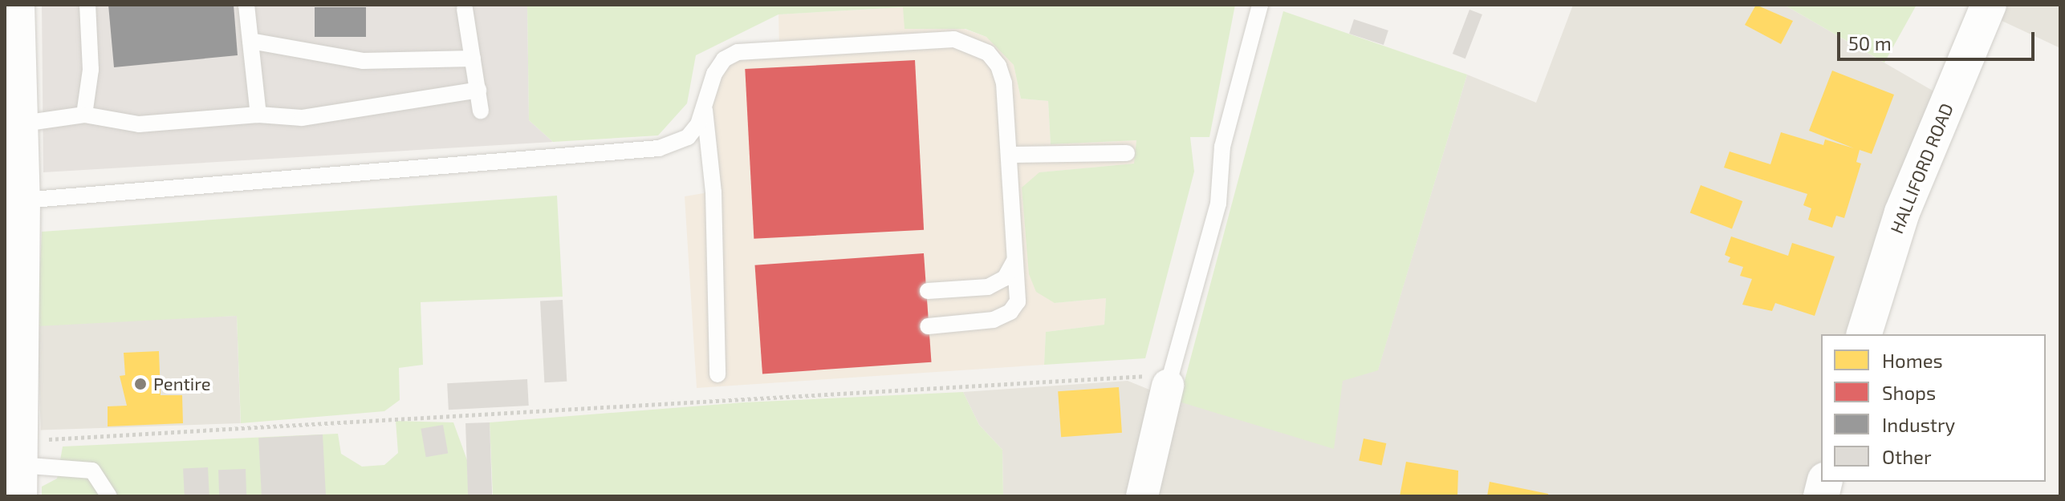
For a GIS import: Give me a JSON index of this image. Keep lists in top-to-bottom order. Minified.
{"streets":{"street":["HALLIFORD ROAD"]},"places":["Pentire"],"legend":["Homes","Shops","Industry","Other"],"scale_bar":"50 m"}
